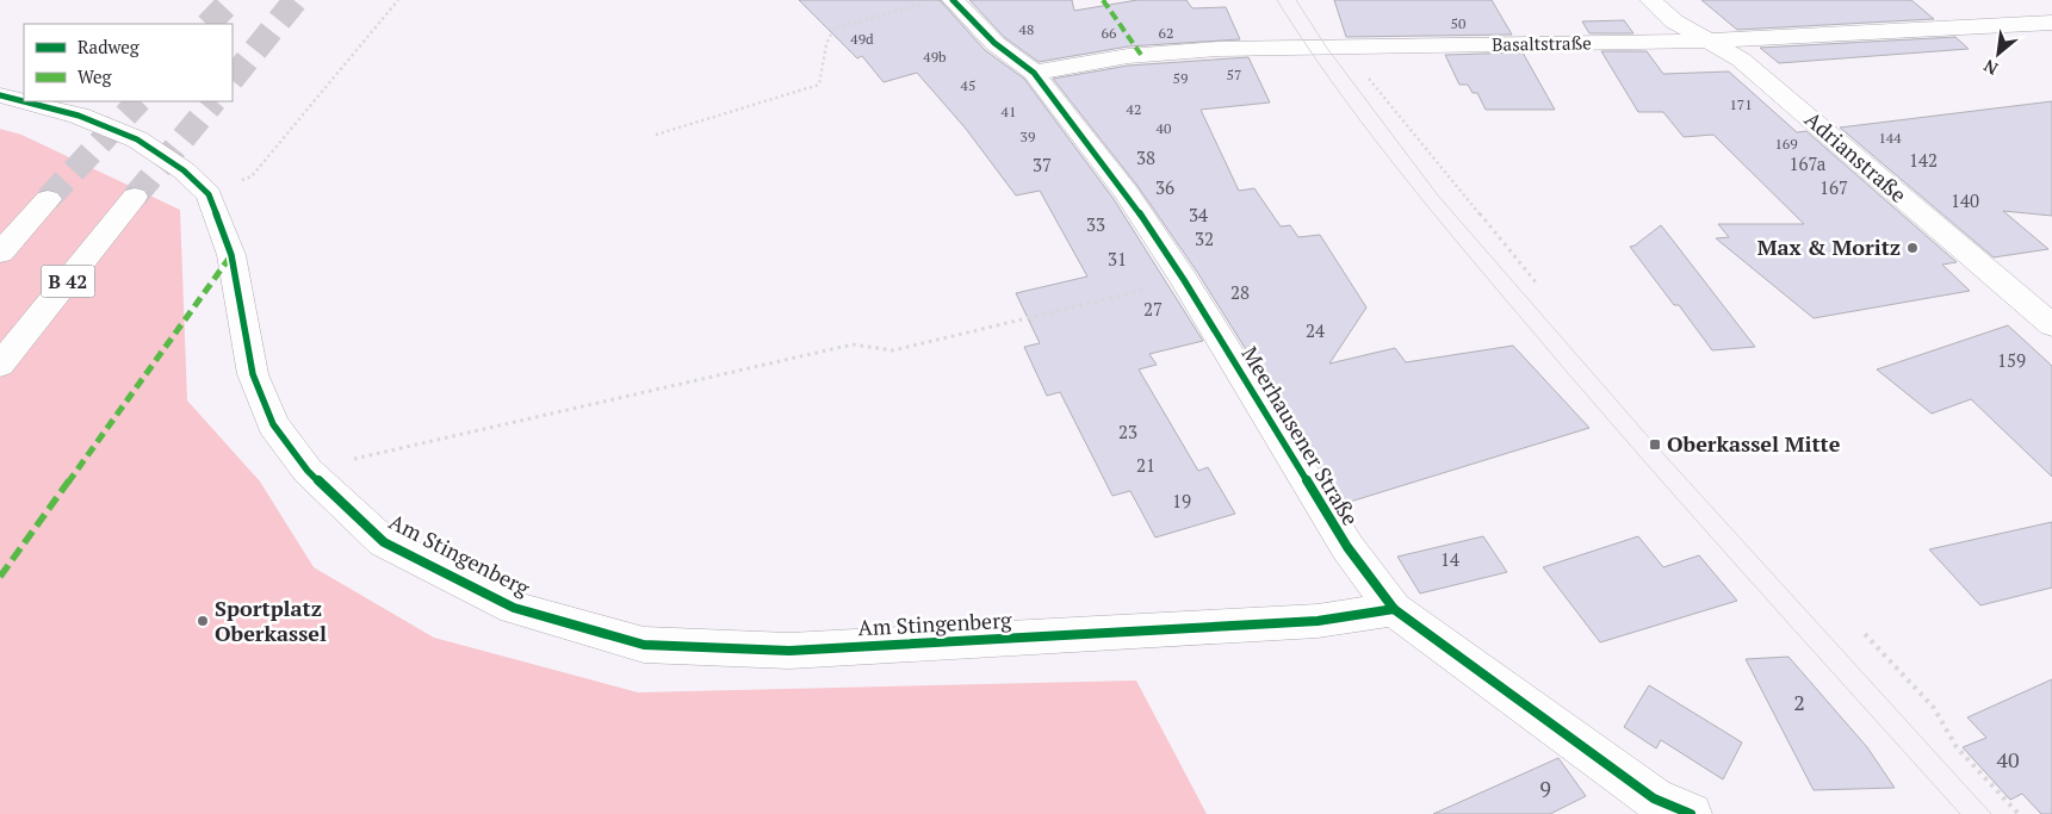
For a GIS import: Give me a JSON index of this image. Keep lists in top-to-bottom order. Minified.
{"streets":{"main road":["Basaltstraße","Adrianstraße","B 42","Meerhausener Straße","Am Stingenberg"]},"crossings":[["Basaltstraße","Adrianstraße"],["Basaltstraße","Meerhausener Straße"],["Meerhausener Straße","Am Stingenberg"]],"places":{"other":["Max & Moritz","Sportplatz Oberkassel"],"transit":["Oberkassel Mitte"]},"house_numbers":["50","48","66","62","49d","49b","57","59","45","171","42","41","40","39","144","169","38","142","167a","37","36","167","140","34","33","32","31","28","27","24","159","23","21","19","14","2","40","9"],"legend":["Radweg","Weg"],"north":"bottom left"}
